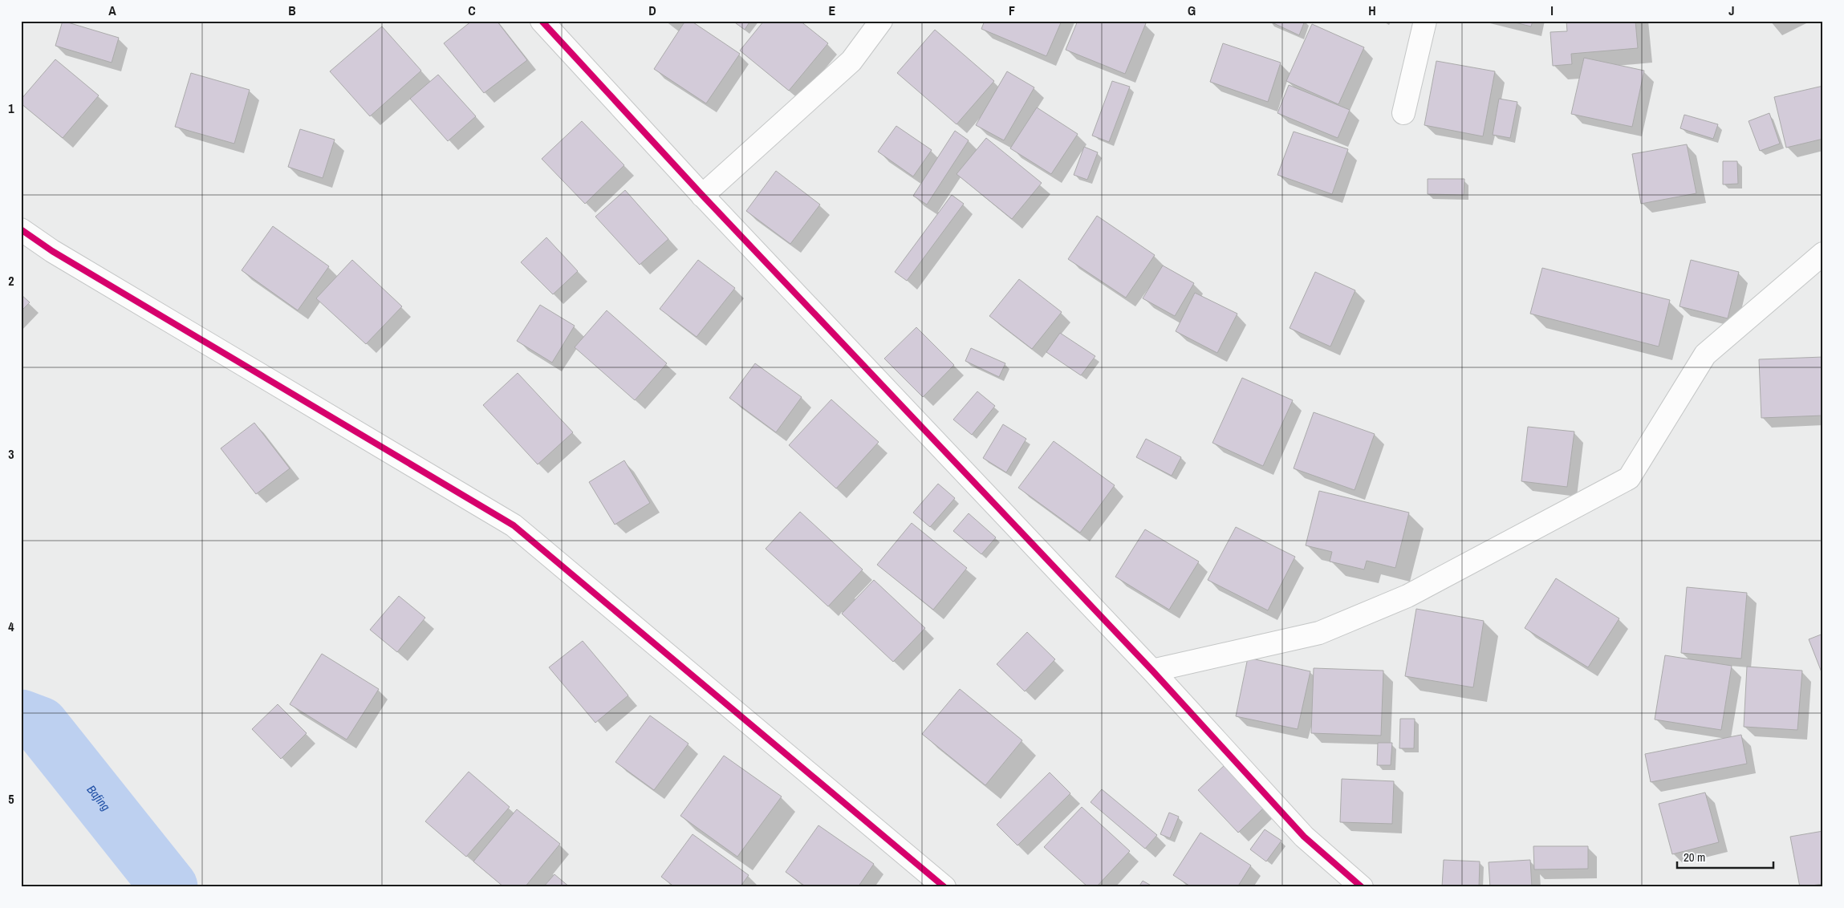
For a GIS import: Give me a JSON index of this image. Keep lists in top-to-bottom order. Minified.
{"water":["Bafing"],"scale_bar":"20 m","grid":{"columns":["A","B","C","D","E","F","G","H","I","J"],"rows":["1","2","3","4","5"]}}
